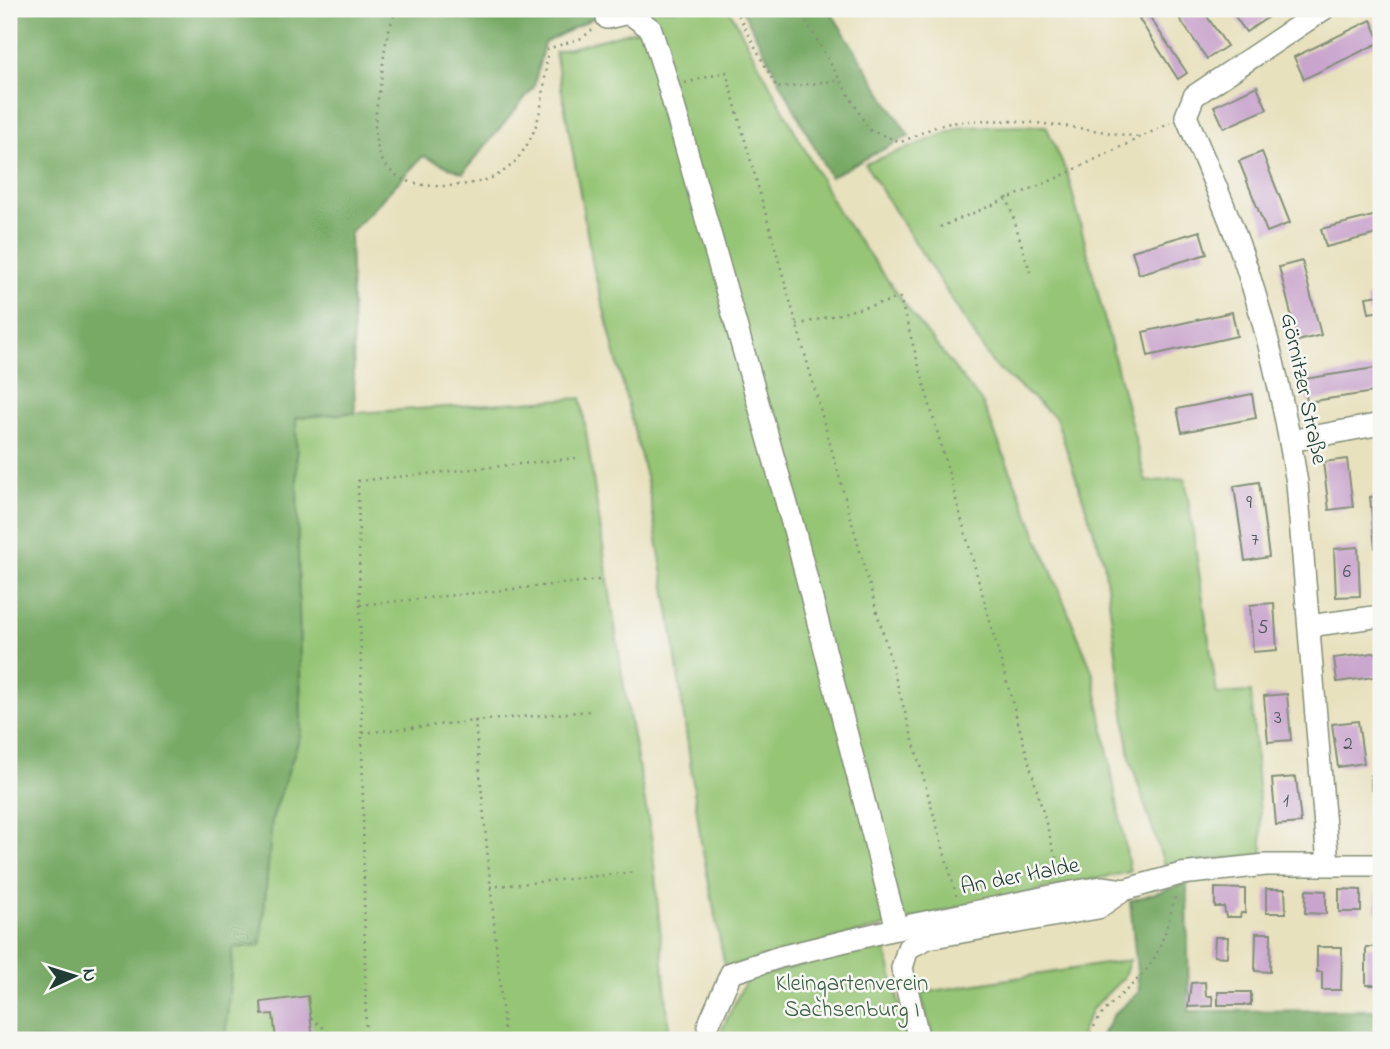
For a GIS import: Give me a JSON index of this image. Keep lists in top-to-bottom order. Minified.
{"streets":{"street":["Görnitzer Straße","An der Halde"]},"crossings":[["Görnitzer Straße","An der Halde"]],"parks":["Kleingartenverein Sachsenburg I"],"house_numbers":["9","7","6","5","3","2","1"],"north":"right"}
